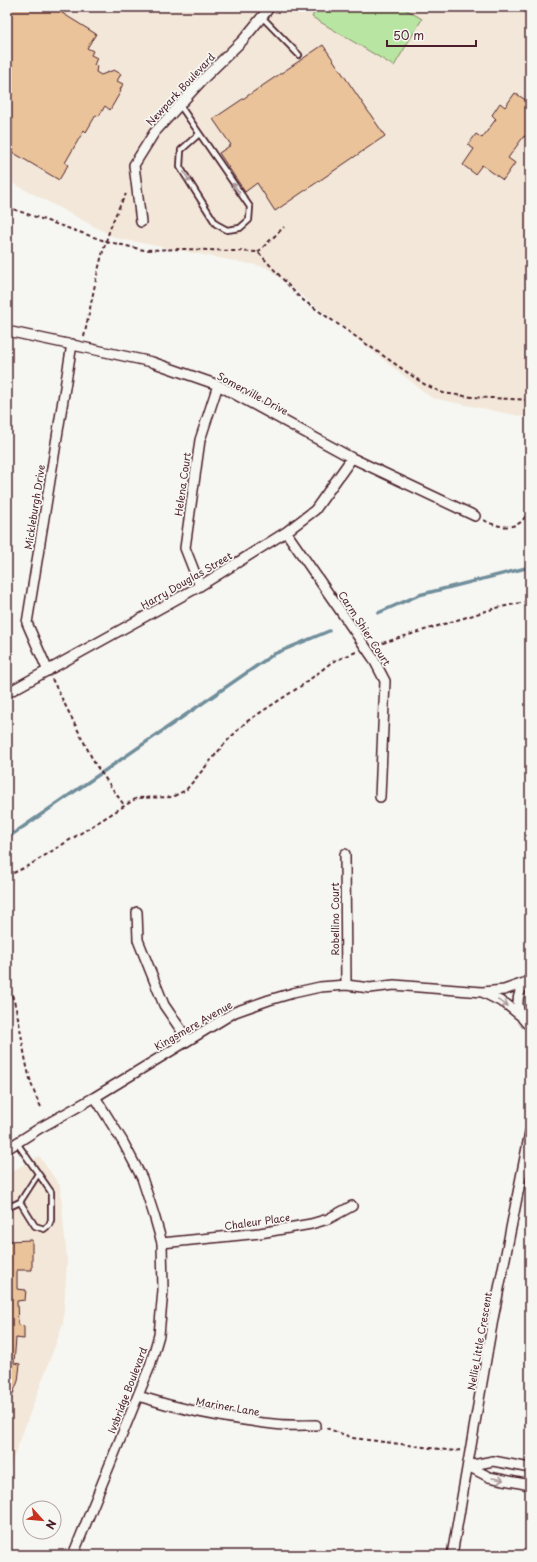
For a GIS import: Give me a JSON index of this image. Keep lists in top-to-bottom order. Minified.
{"streets":{"street":["Newpark Boulevard","Somerville Drive","Helena Court","Mickleburgh Drive","Harry Douglas Street","Carm Shier Court","Robellino Court","Kingsmere Avenue","Chaleur Place","Nellie Little Crescent","Ivsbridge Boulevard","Mariner Lane"]},"crossings":[["Somerville Drive","Helena Court"],["Somerville Drive","Mickleburgh Drive"],["Somerville Drive","Harry Douglas Street"],["Helena Court","Harry Douglas Street"],["Mickleburgh Drive","Harry Douglas Street"],["Harry Douglas Street","Carm Shier Court"],["Robellino Court","Kingsmere Avenue"],["Kingsmere Avenue","Ivsbridge Boulevard"],["Chaleur Place","Ivsbridge Boulevard"],["Ivsbridge Boulevard","Mariner Lane"]],"scale_bar":"50 m","north":"bottom right"}
